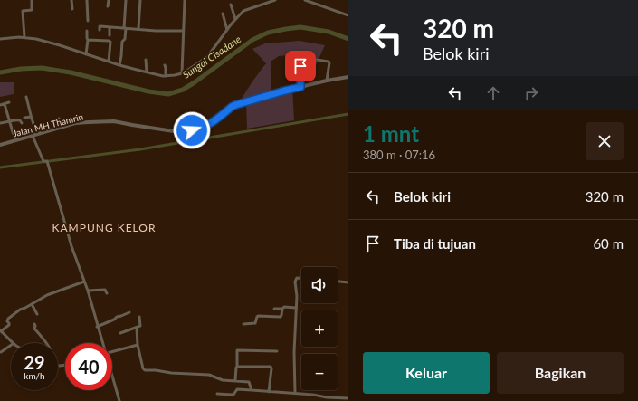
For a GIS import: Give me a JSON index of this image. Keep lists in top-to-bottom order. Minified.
{"streets":{"street":["Jalan MH Thamrin"]},"districts":["KAMPUNG KELOR"],"water":["Sungai Cisadane"],"page":{"turn":["320 m","Belok kiri"],"heading":["1 mnt","380 m · 07:16"],"list":[{"name":"Belok kiri","value":"320 m"},{"name":"Tiba di tujuan","value":"60 m"}],"map_buttons":["+","−"],"speed":"29 km/h","limit":"40","buttons":["Keluar","Bagikan"]}}
